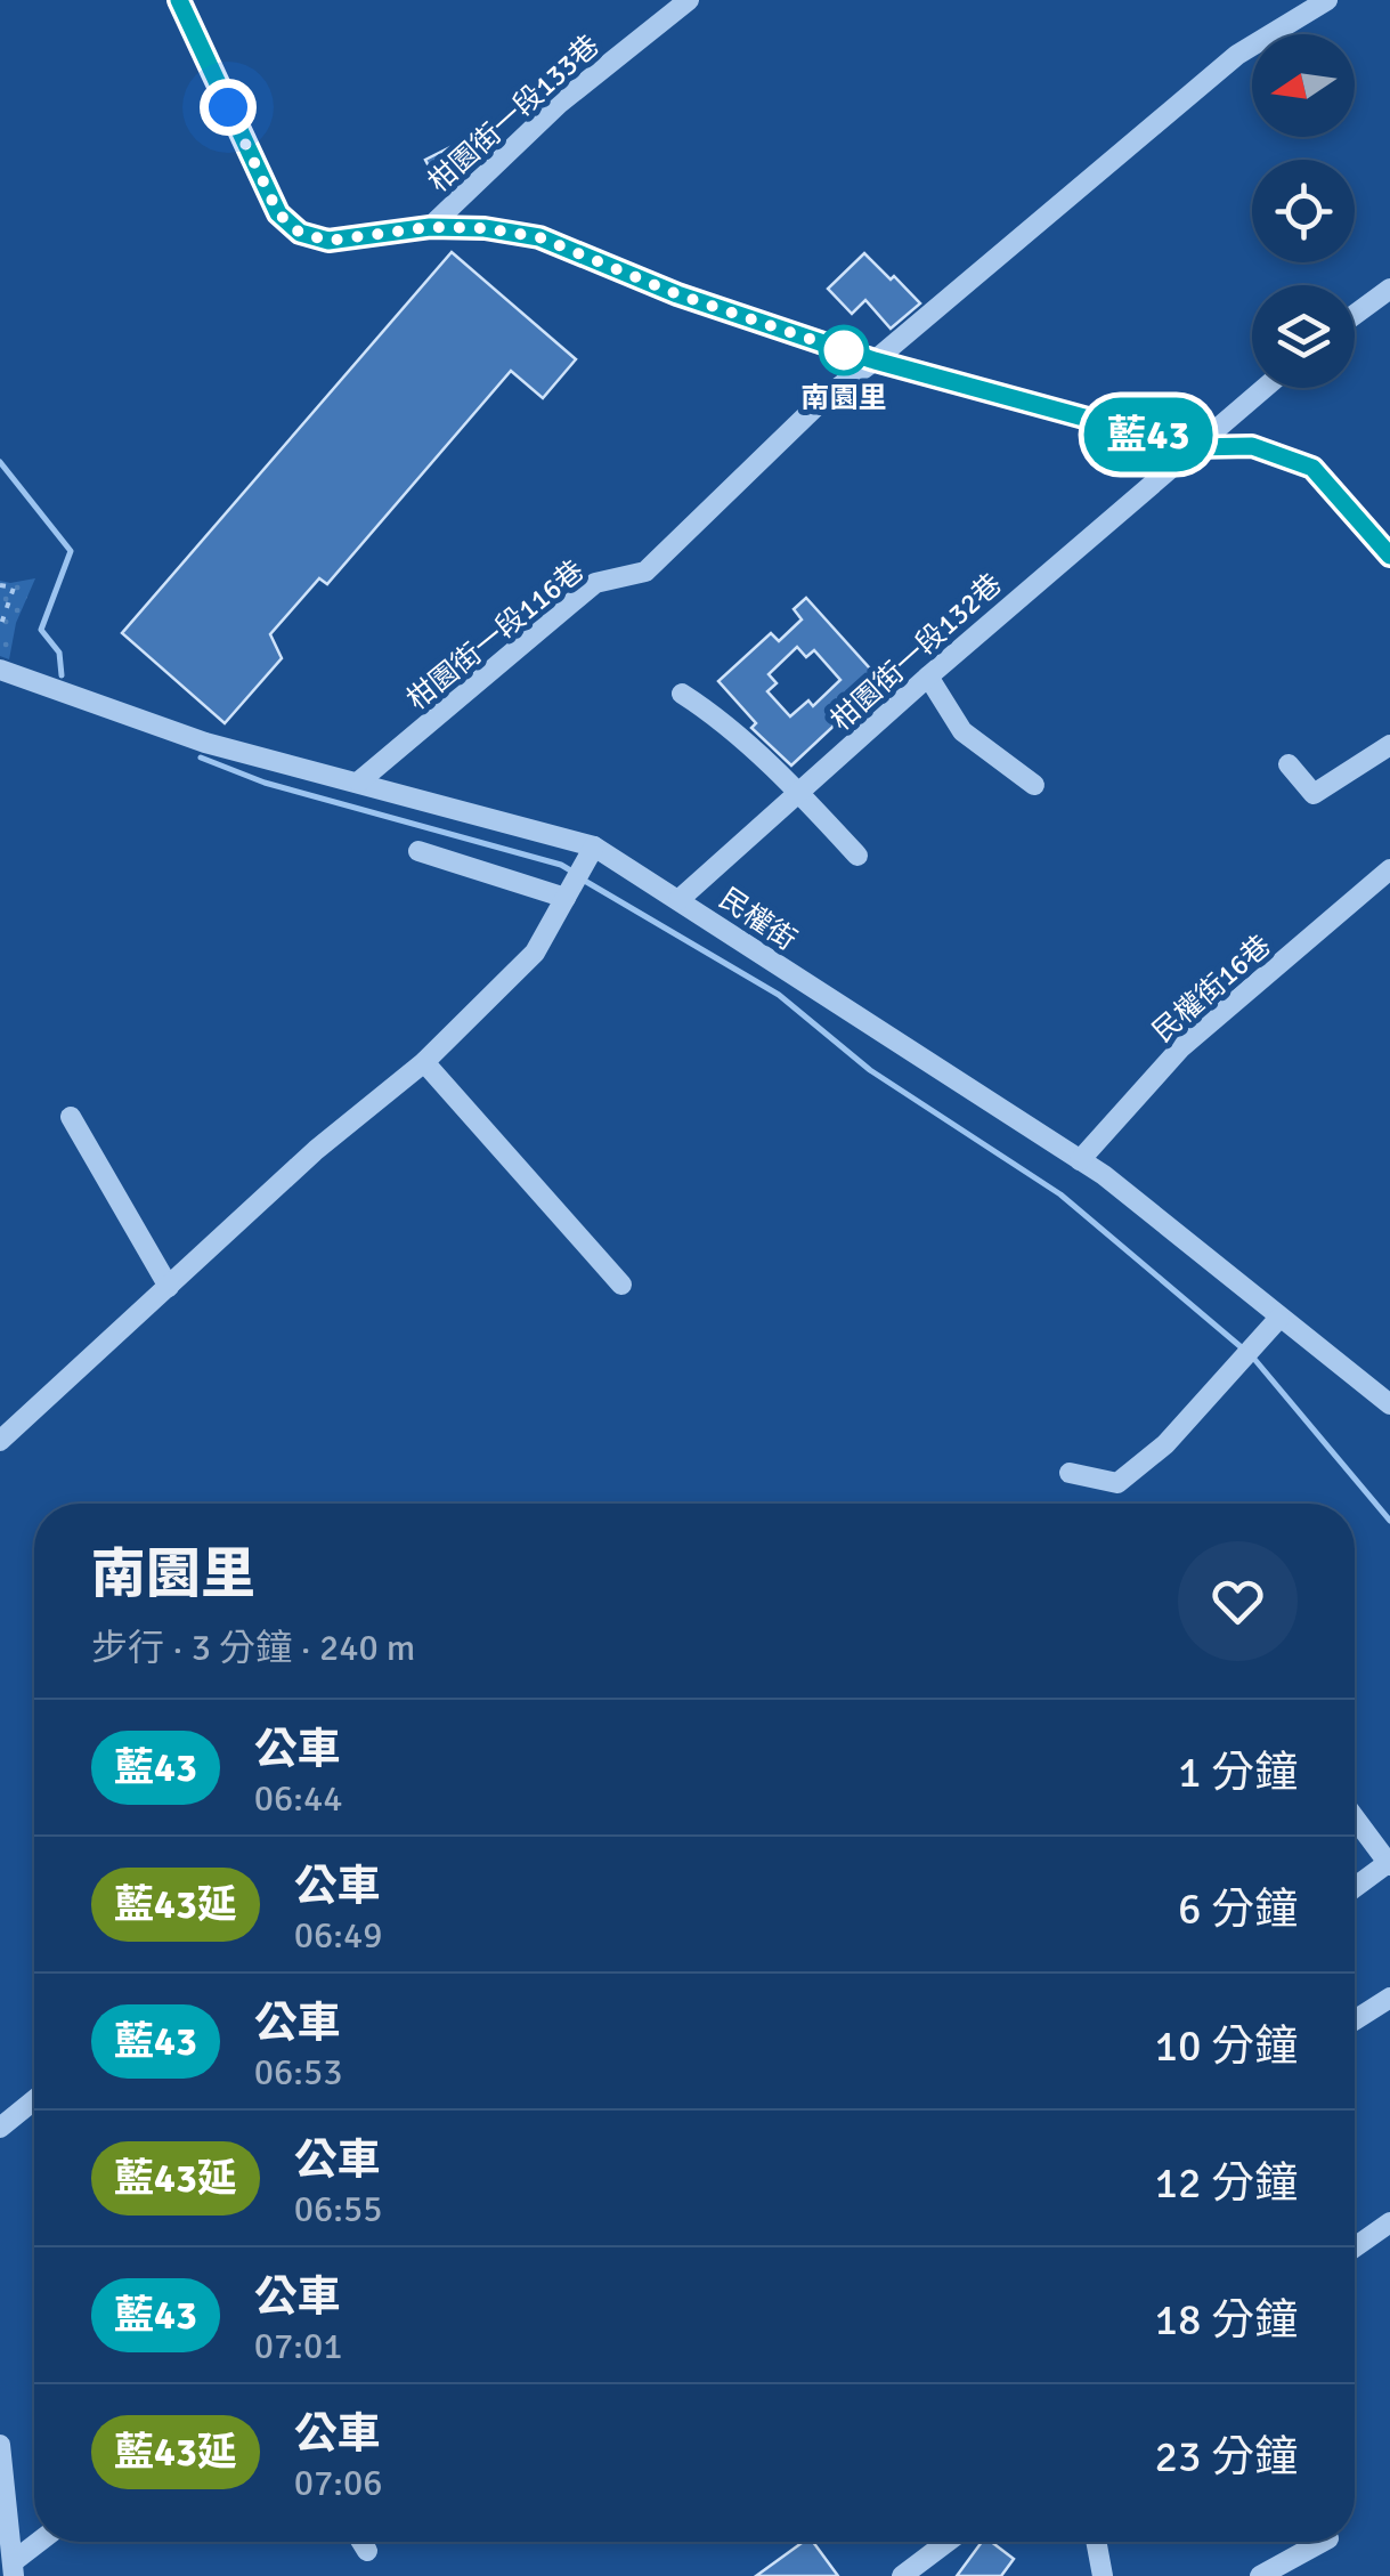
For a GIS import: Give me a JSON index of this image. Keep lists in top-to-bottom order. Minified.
{"streets":{"street":["柑園街一段133巷","柑園街一段116巷","柑園街一段132巷","民權街","民權街16巷"]},"crossings":[["柑園街一段116巷","民權街"],["柑園街一段132巷","民權街"],["民權街","民權街16巷"]],"places":["南園里"],"lines":["bus line 藍43"],"north":"left","page":{"on_map":"藍43","heading":["南園里","步行 · 3 分鐘 · 240 m"],"list":[{"mark":"藍43","name":"公車","note":"06:44","value":"1 分鐘"},{"mark":"藍43延","name":"公車","note":"06:49","value":"6 分鐘"},{"mark":"藍43","name":"公車","note":"06:53","value":"10 分鐘"},{"mark":"藍43延","name":"公車","note":"06:55","value":"12 分鐘"},{"mark":"藍43","name":"公車","note":"07:01","value":"18 分鐘"},{"mark":"藍43延","name":"公車","note":"07:06","value":"23 分鐘"}]}}
